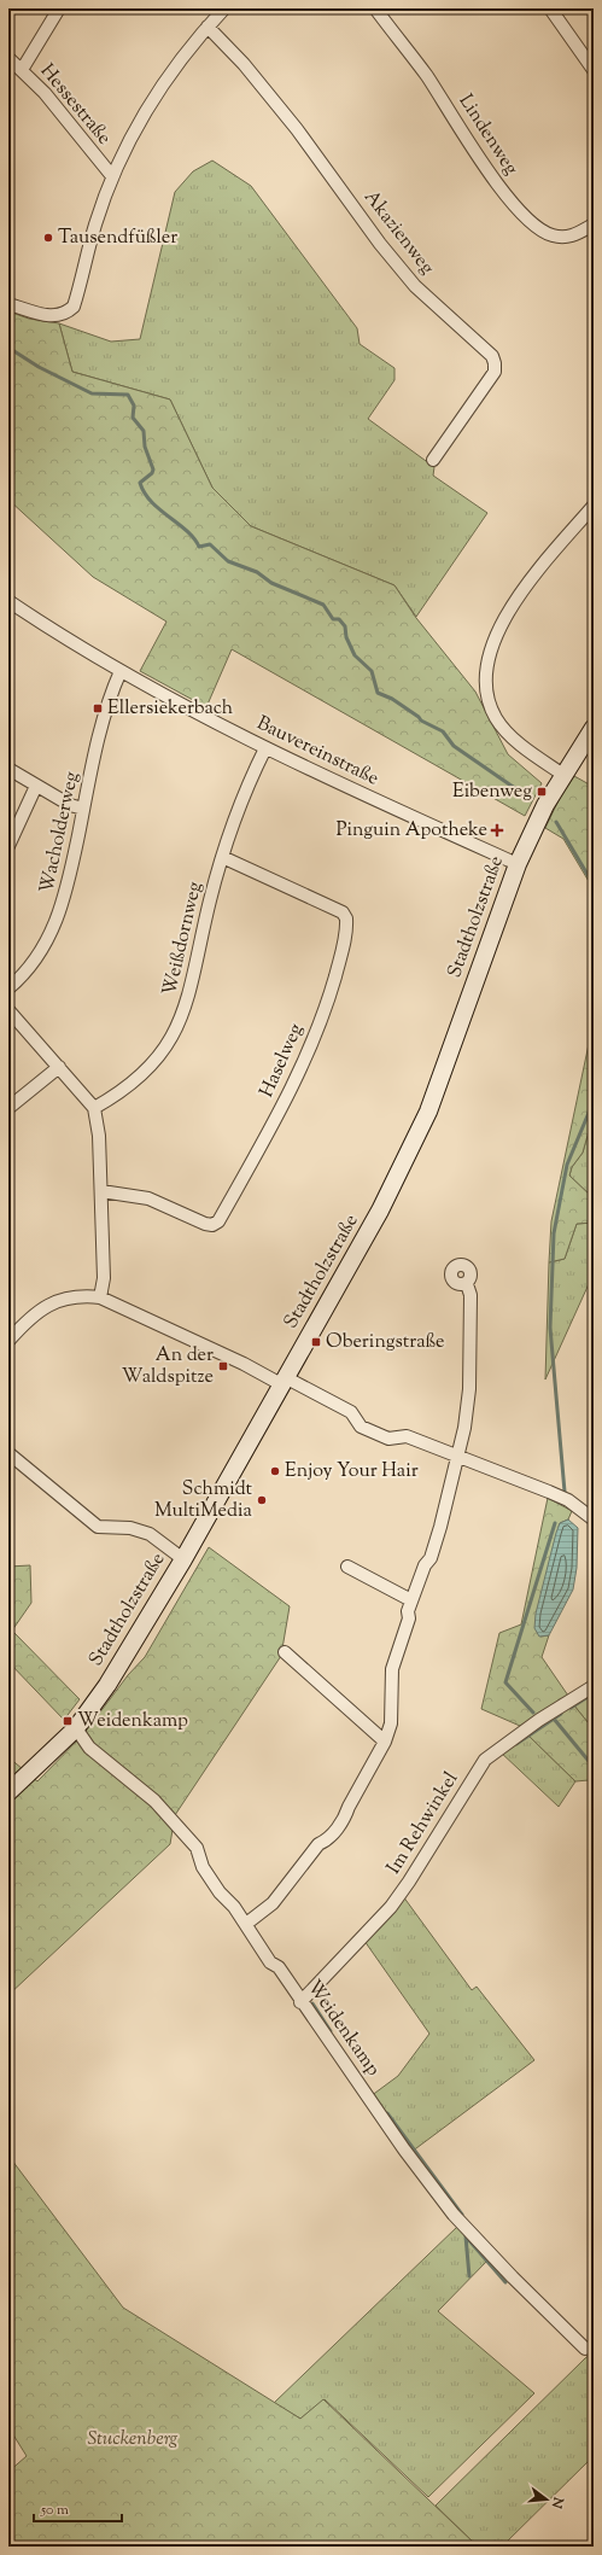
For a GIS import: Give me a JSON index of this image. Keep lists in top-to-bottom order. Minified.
{"streets":{"street":["Hessestraße","Lindenweg","Akazienweg","Bauvereinstraße","Wacholderweg","Stadtholzstraße","Weißdornweg","Haselweg","Im Rehwinkel","Weidenkamp"]},"crossings":[["Bauvereinstraße","Wacholderweg"],["Bauvereinstraße","Stadtholzstraße"],["Bauvereinstraße","Weißdornweg"],["Stadtholzstraße","Weidenkamp"],["Weißdornweg","Haselweg"],["Im Rehwinkel","Weidenkamp"]],"parks":["Stuckenberg"],"places":{"other":["Tausendfüßler","Enjoy Your Hair","Schmidt MultiMedia"],"transit":["Ellersiekerbach","Eibenweg","Oberingstraße","An der Waldspitze","Weidenkamp"],"health":["Pinguin Apotheke"]},"scale_bar":"50 m","north":"right"}
